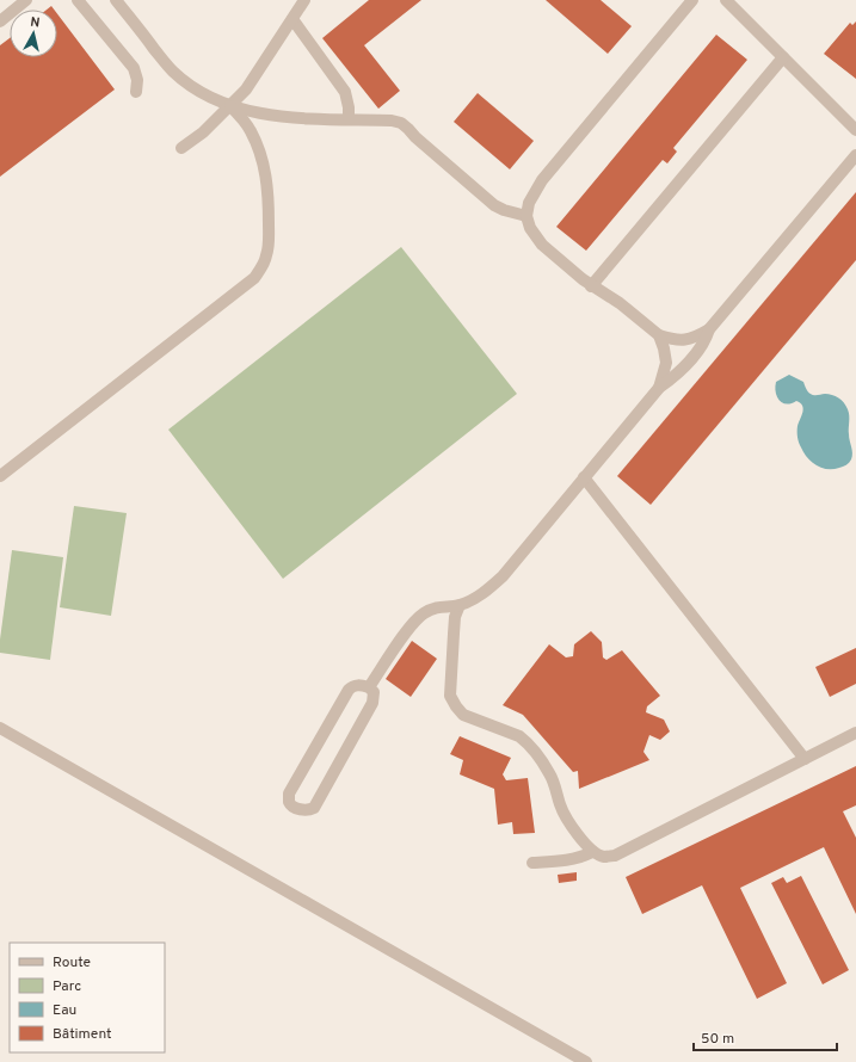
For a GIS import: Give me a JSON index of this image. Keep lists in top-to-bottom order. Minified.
{"legend":["Route","Parc","Eau","Bâtiment"],"scale_bar":"50 m","north":"top"}
